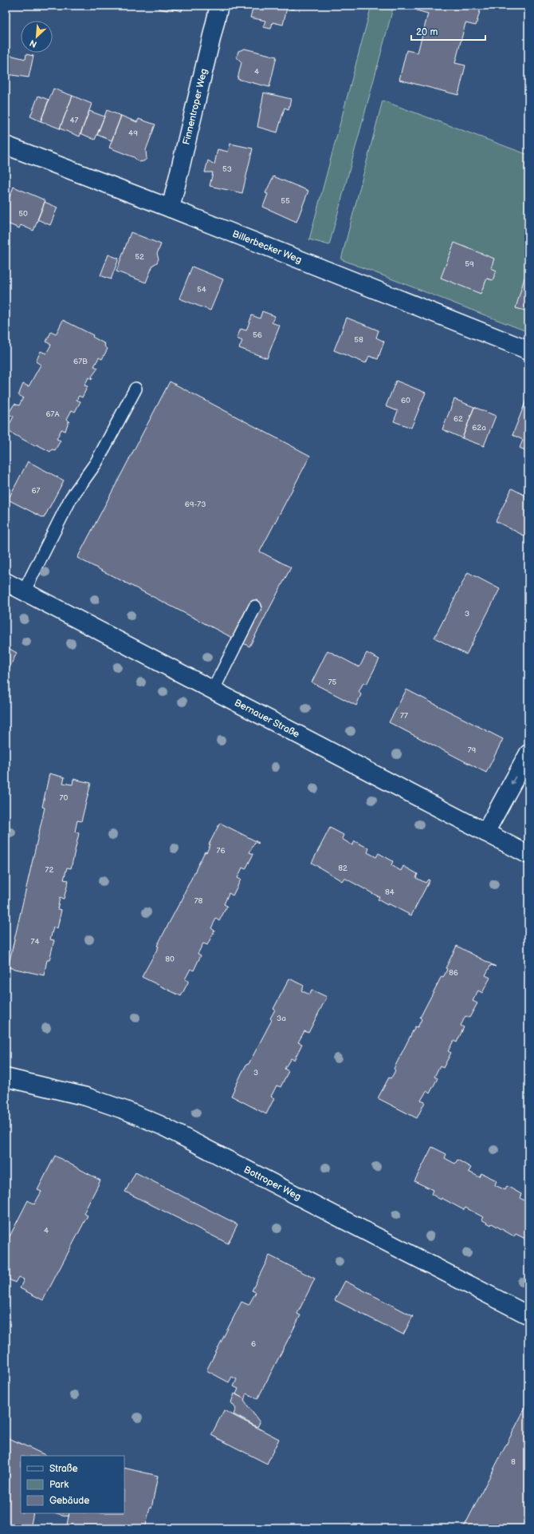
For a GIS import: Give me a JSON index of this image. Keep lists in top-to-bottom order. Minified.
{"streets":{"street":["Finnentroper Weg","Billerbecker Weg","Bernauer Straße","Bottroper Weg"]},"crossings":[["Finnentroper Weg","Billerbecker Weg"]],"house_numbers":["4","47","49","53","55","50","52","59","54","56","58","67B","60","67A","62","62a","67","69-73","3","75","77","79","70","76","82","72","84","78","74","80","86","3a","3","4","6","8"],"legend":["Straße","Park","Gebäude"],"scale_bar":"20 m","north":"bottom left"}
